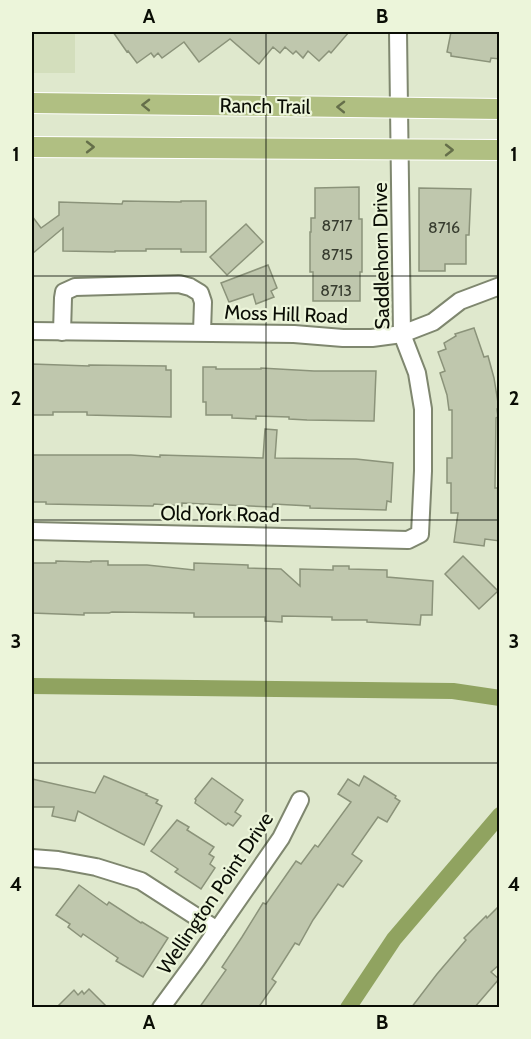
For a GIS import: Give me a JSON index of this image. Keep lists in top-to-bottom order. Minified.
{"streets":{"main road":["Ranch Trail"],"street":["Saddlehorn Drive","Moss Hill Road","Old York Road","Wellington Point Drive"]},"crossings":[["Ranch Trail","Saddlehorn Drive"],["Saddlehorn Drive","Moss Hill Road"],["Saddlehorn Drive","Old York Road"]],"house_numbers":["8717","8716","8715","8713"],"grid":{"columns":["A","B"],"rows":["1","2","3","4"]}}
